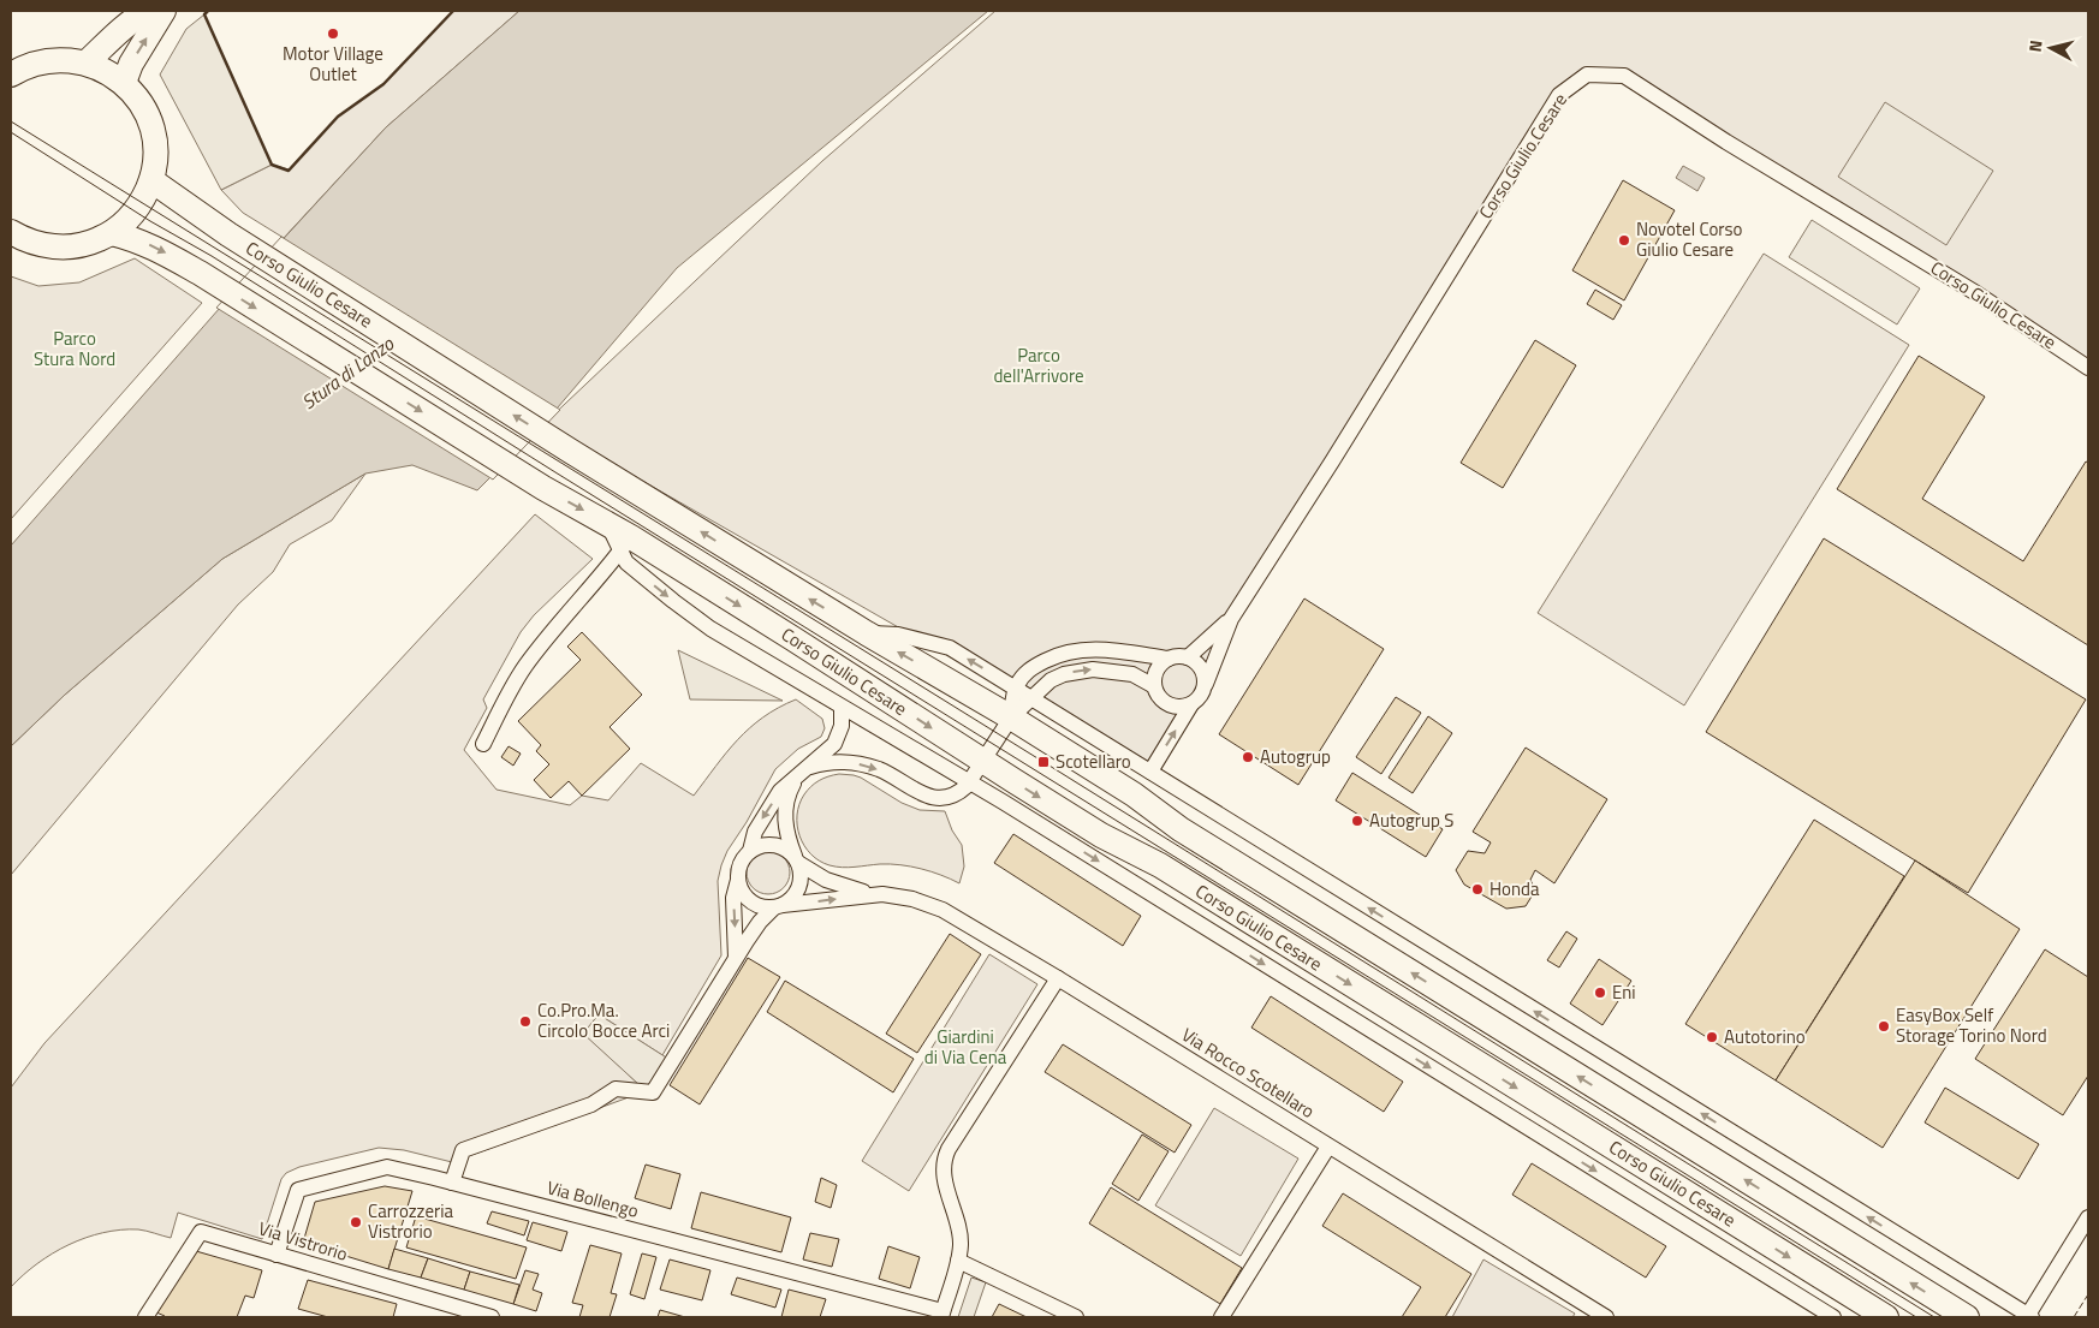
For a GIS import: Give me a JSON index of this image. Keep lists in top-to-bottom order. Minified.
{"streets":{"main road":["Corso Giulio Cesare"],"street":["Via Rocco Scotellaro","Via Bollengo","Via Vistrorio"]},"crossings":[["Via Bollengo","Via Vistrorio"]],"water":["Stura di Lanzo"],"parks":["Parco Stura Nord","Parco dell'Arrivore","Giardini di Via Cena"],"places":{"other":["Motor Village Outlet","Novotel Corso Giulio Cesare","Autogrup","Autogrup S","Honda","Eni","Co.Pro.Ma. Circolo Bocce Arci","EasyBox Self Storage Torino Nord","Autotorino","Carrozzeria Vistrorio"],"transit":["Scotellaro"]},"north":"left"}
